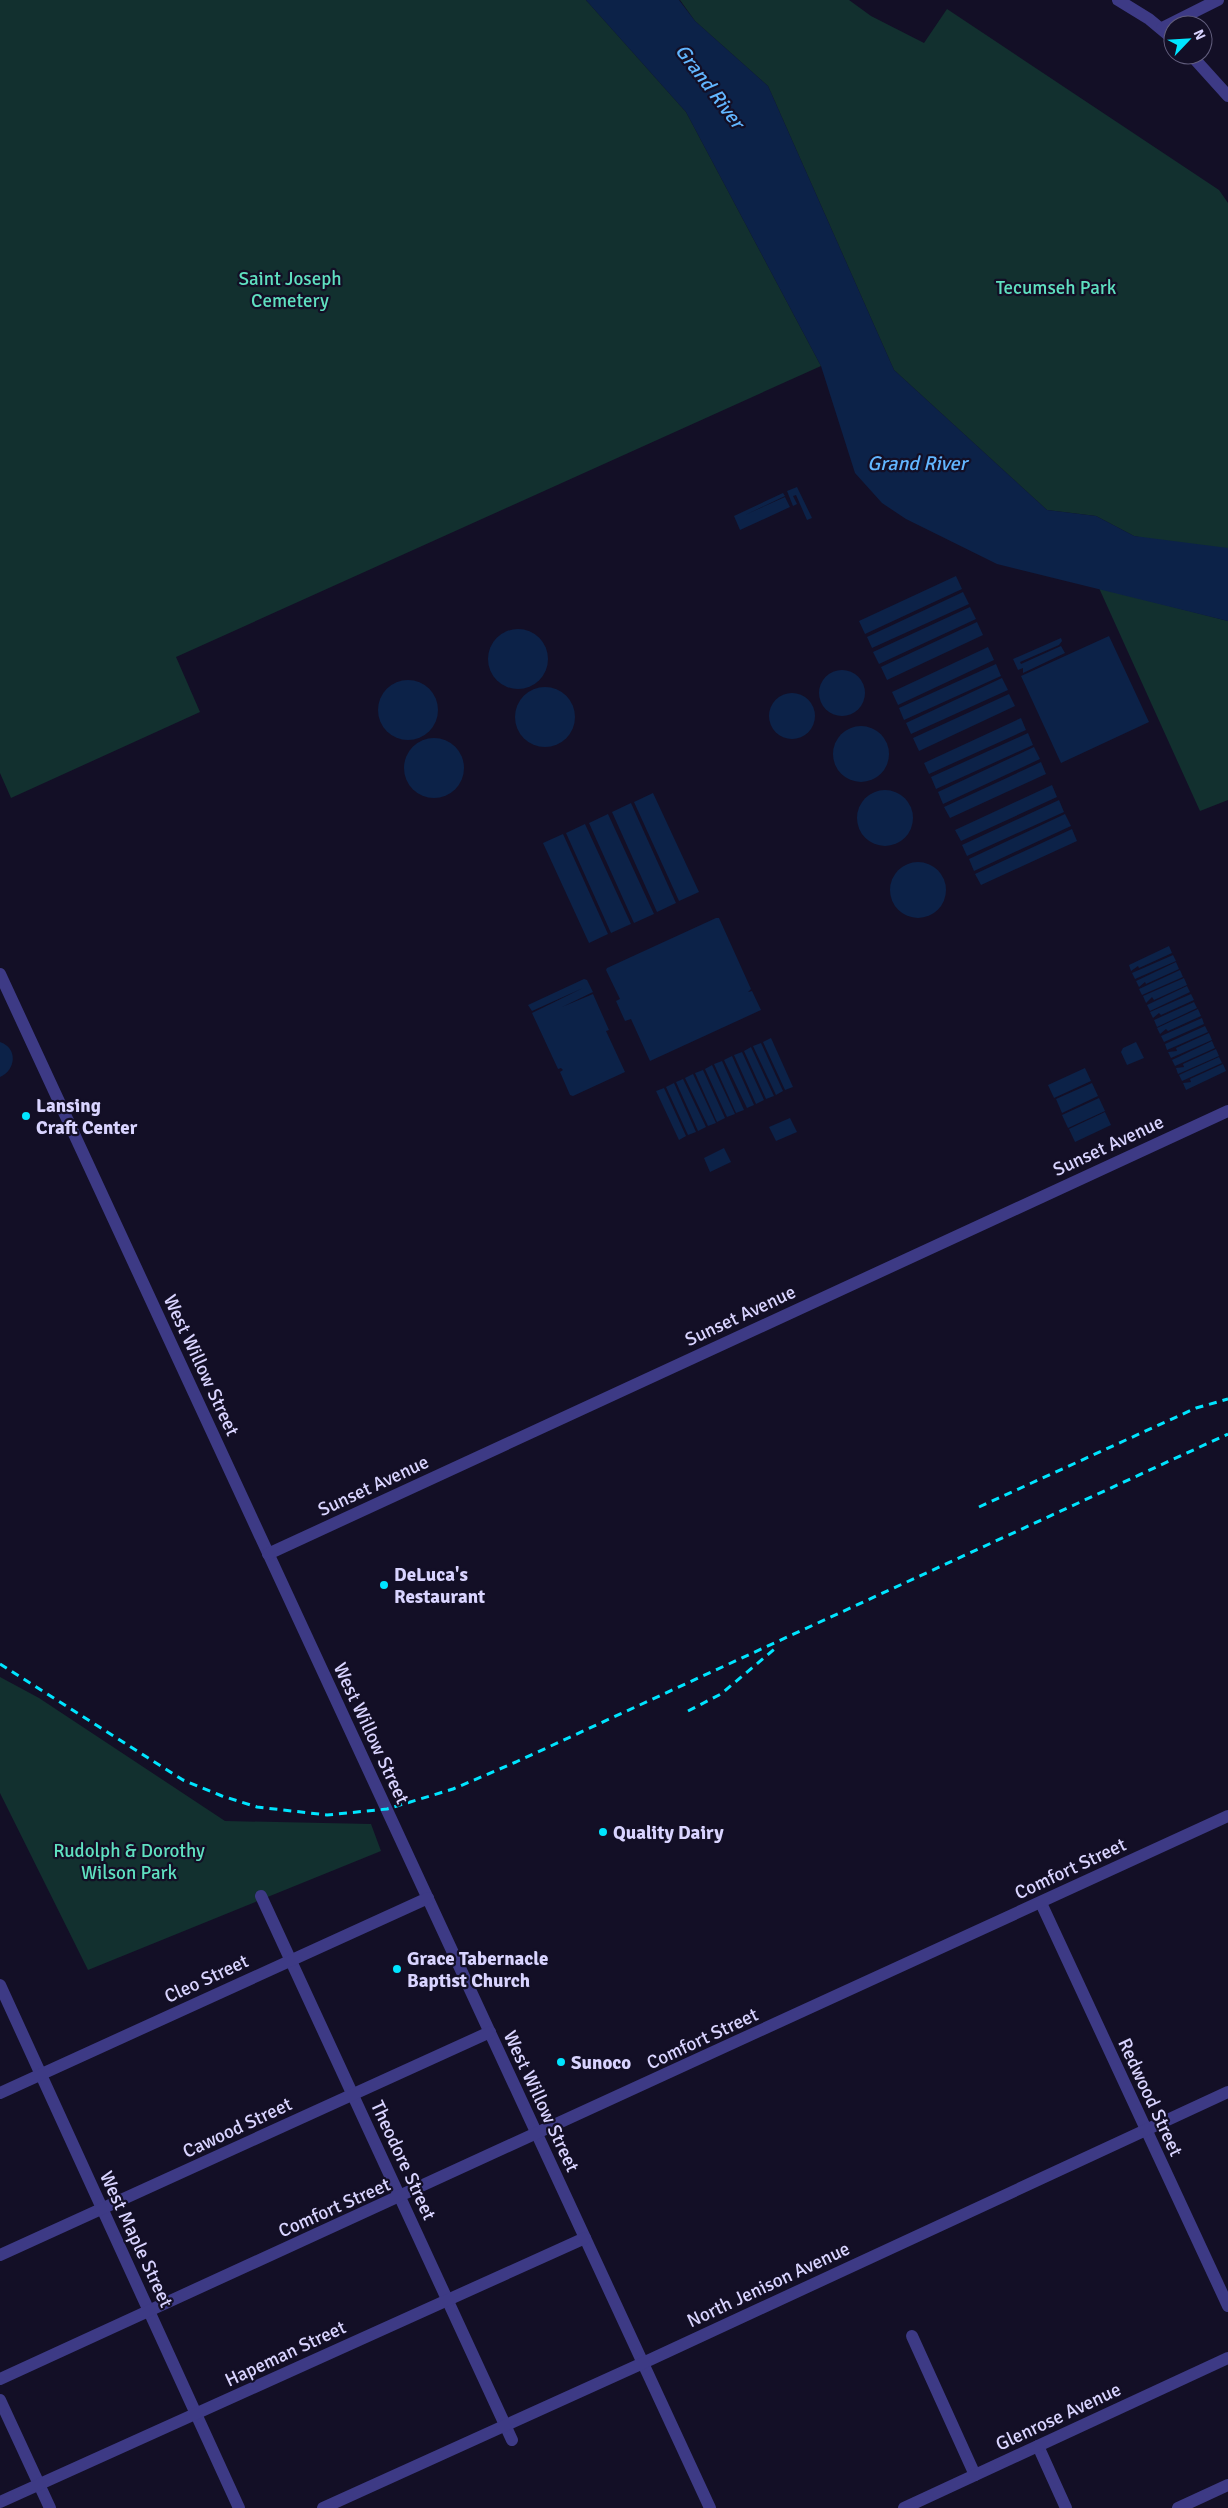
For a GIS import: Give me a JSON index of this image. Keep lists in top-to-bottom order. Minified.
{"streets":{"street":["Sunset Avenue","West Willow Street","Comfort Street","Cleo Street","Redwood Street","Cawood Street","Theodore Street","West Maple Street","North Jenison Avenue","Hapeman Street","Glenrose Avenue"]},"crossings":[["Sunset Avenue","West Willow Street"],["West Willow Street","Comfort Street"],["West Willow Street","Cleo Street"],["West Willow Street","Cawood Street"],["West Willow Street","North Jenison Avenue"],["West Willow Street","Hapeman Street"],["Comfort Street","Redwood Street"],["Comfort Street","Theodore Street"],["Comfort Street","West Maple Street"],["Cleo Street","Theodore Street"],["Cleo Street","West Maple Street"],["Redwood Street","North Jenison Avenue"],["Cawood Street","Theodore Street"],["Cawood Street","West Maple Street"],["Theodore Street","North Jenison Avenue"],["Theodore Street","Hapeman Street"],["West Maple Street","Hapeman Street"]],"water":["Grand River"],"parks":["Saint Joseph Cemetery","Tecumseh Park","Rudolph & Dorothy Wilson Park"],"places":["Lansing Craft Center","DeLuca's Restaurant","Quality Dairy","Grace Tabernacle Baptist Church","Sunoco"],"north":"top right"}
